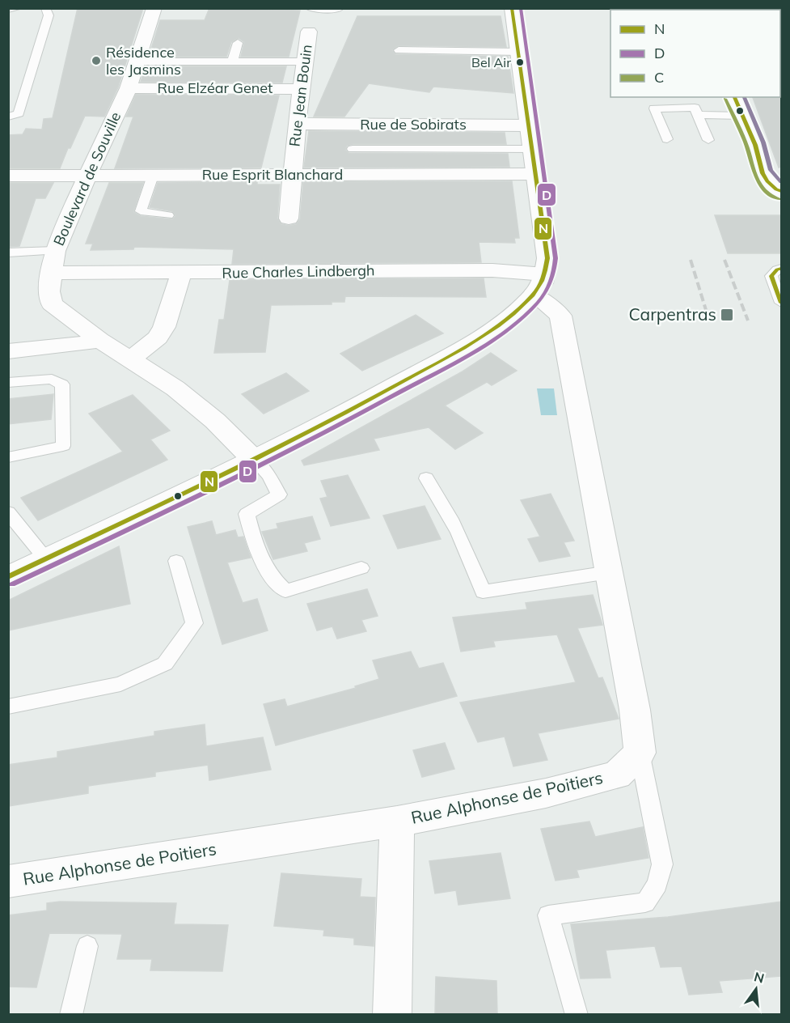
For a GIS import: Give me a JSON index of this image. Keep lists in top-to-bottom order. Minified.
{"streets":{"street":["Rue Elzéar Genet","Rue Jean Bouin","Rue de Sobirats","Rue Esprit Blanchard","Boulevard de Souville","Rue Charles Lindbergh","Rue Alphonse de Poitiers"]},"crossings":[["Rue Elzéar Genet","Rue Jean Bouin"],["Rue Elzéar Genet","Boulevard de Souville"],["Rue Jean Bouin","Rue de Sobirats"],["Rue Jean Bouin","Rue Esprit Blanchard"],["Rue Esprit Blanchard","Boulevard de Souville"],["Boulevard de Souville","Rue Charles Lindbergh"]],"places":{"other":["Résidence les Jasmins","Bel Air"],"transit":["Carpentras"]},"lines":["transit line N","transit line D","transit line C"],"legend":["N","D","C"],"north":"top"}
